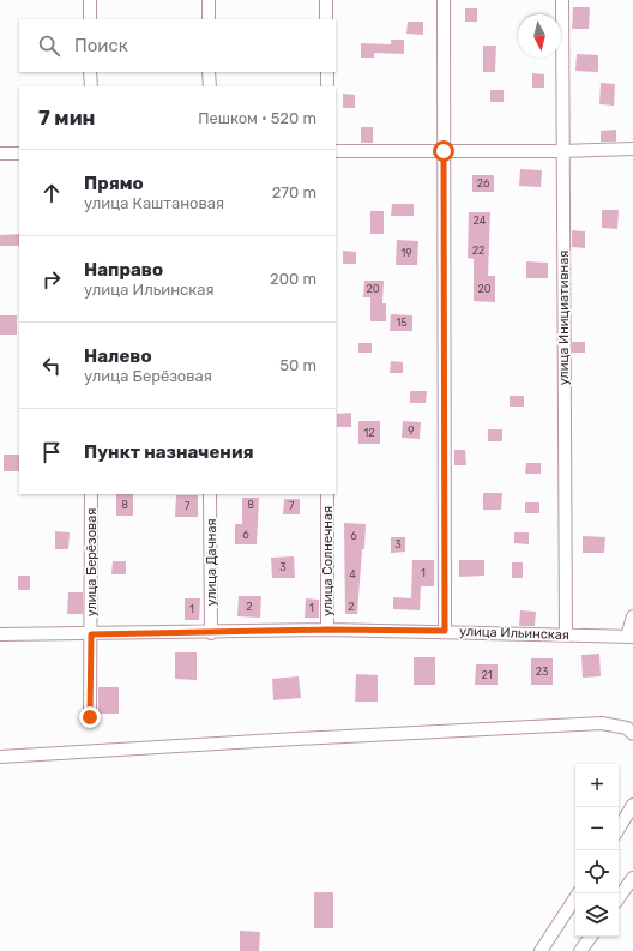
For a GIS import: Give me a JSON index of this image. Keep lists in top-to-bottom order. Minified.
{"streets":{"street":["улица Инициативная","улица Солнечная","улица Берёзовая","улица Дачная","улица Ильинская"]},"crossings":[["улица Инициативная","улица Ильинская"],["улица Солнечная","улица Ильинская"],["улица Берёзовая","улица Ильинская"],["улица Дачная","улица Ильинская"]],"house_numbers":["26","24","22","19","20","20","15","9","12","8","8","7","7","6","6","3","3","1","4","2","2","1","1","23","21"],"north":"bottom","page":{"search":"Поиск","heading":["7 мин","Пешком · 520 m"],"list":[["Прямо","улица Каштановая","270 m"],["Направо","улица Ильинская","200 m"],["Налево","улица Берёзовая","50 m"],"Пункт назначения"],"map_buttons":["+","−"]}}
